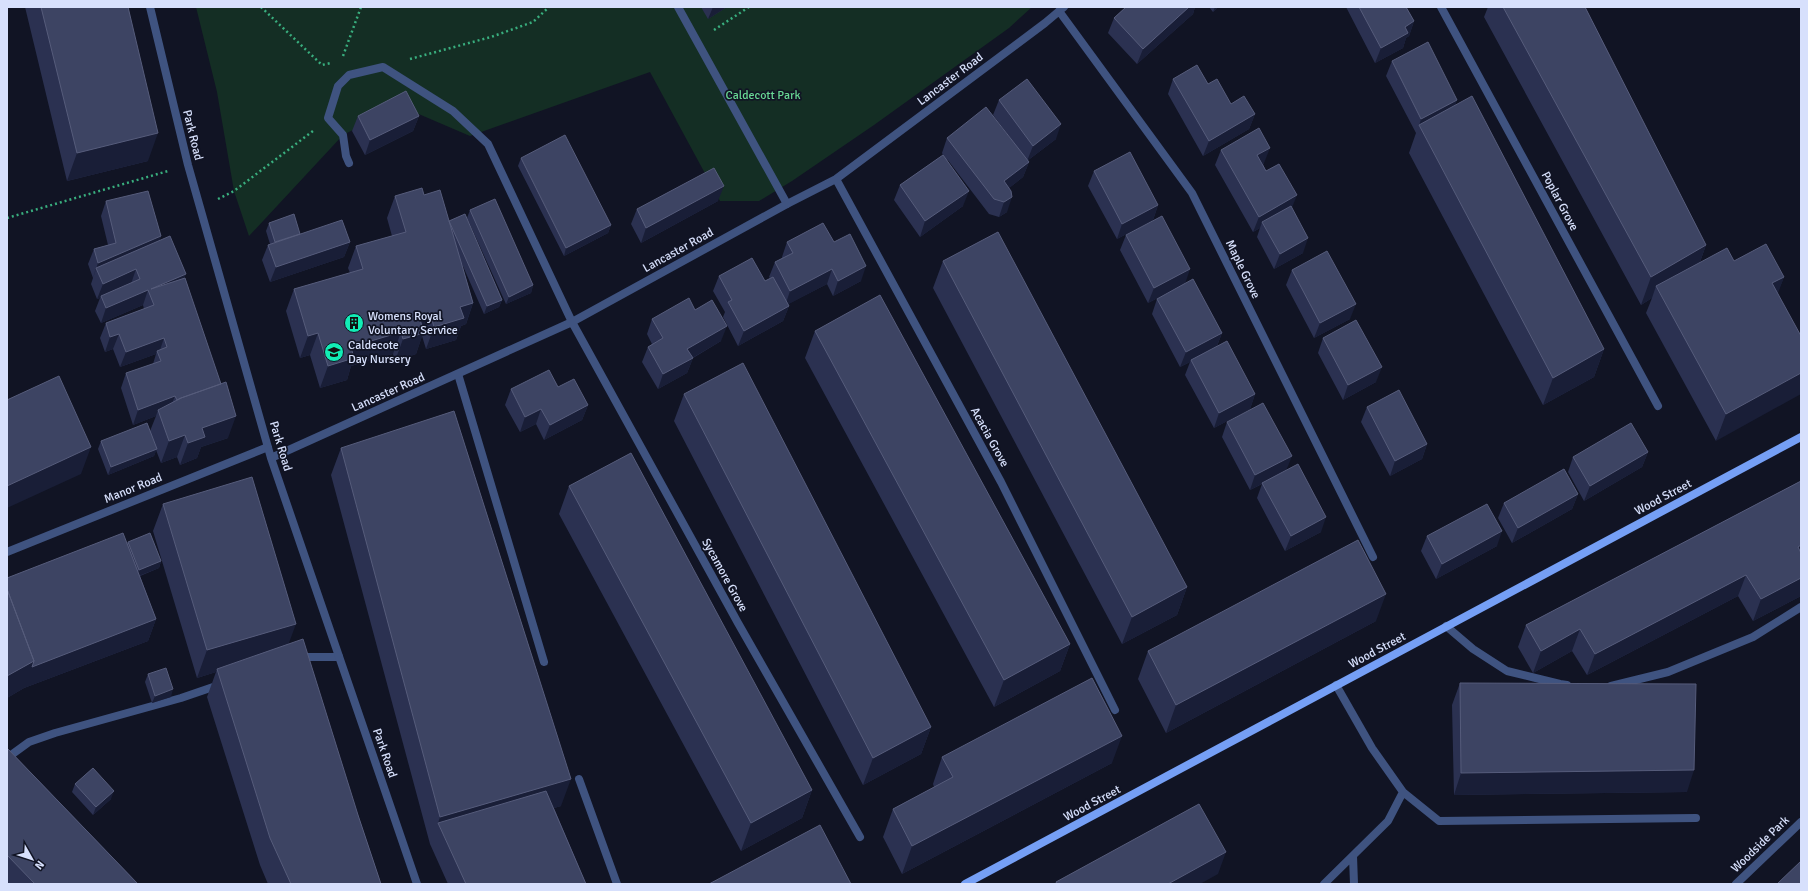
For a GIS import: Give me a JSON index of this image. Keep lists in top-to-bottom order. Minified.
{"streets":{"street":["Lancaster Road","Park Road","Poplar Grove","Maple Grove","Acacia Grove","Manor Road","Wood Street","Sycamore Grove","Woodside Park"]},"crossings":[["Lancaster Road","Park Road"],["Lancaster Road","Maple Grove"],["Lancaster Road","Acacia Grove"],["Lancaster Road","Sycamore Grove"],["Park Road","Manor Road"]],"parks":["Caldecott Park"],"places":{"building":["Womens Royal Voluntary Service"],"school or university":["Caldecote Day Nursery"]},"north":"bottom right"}
